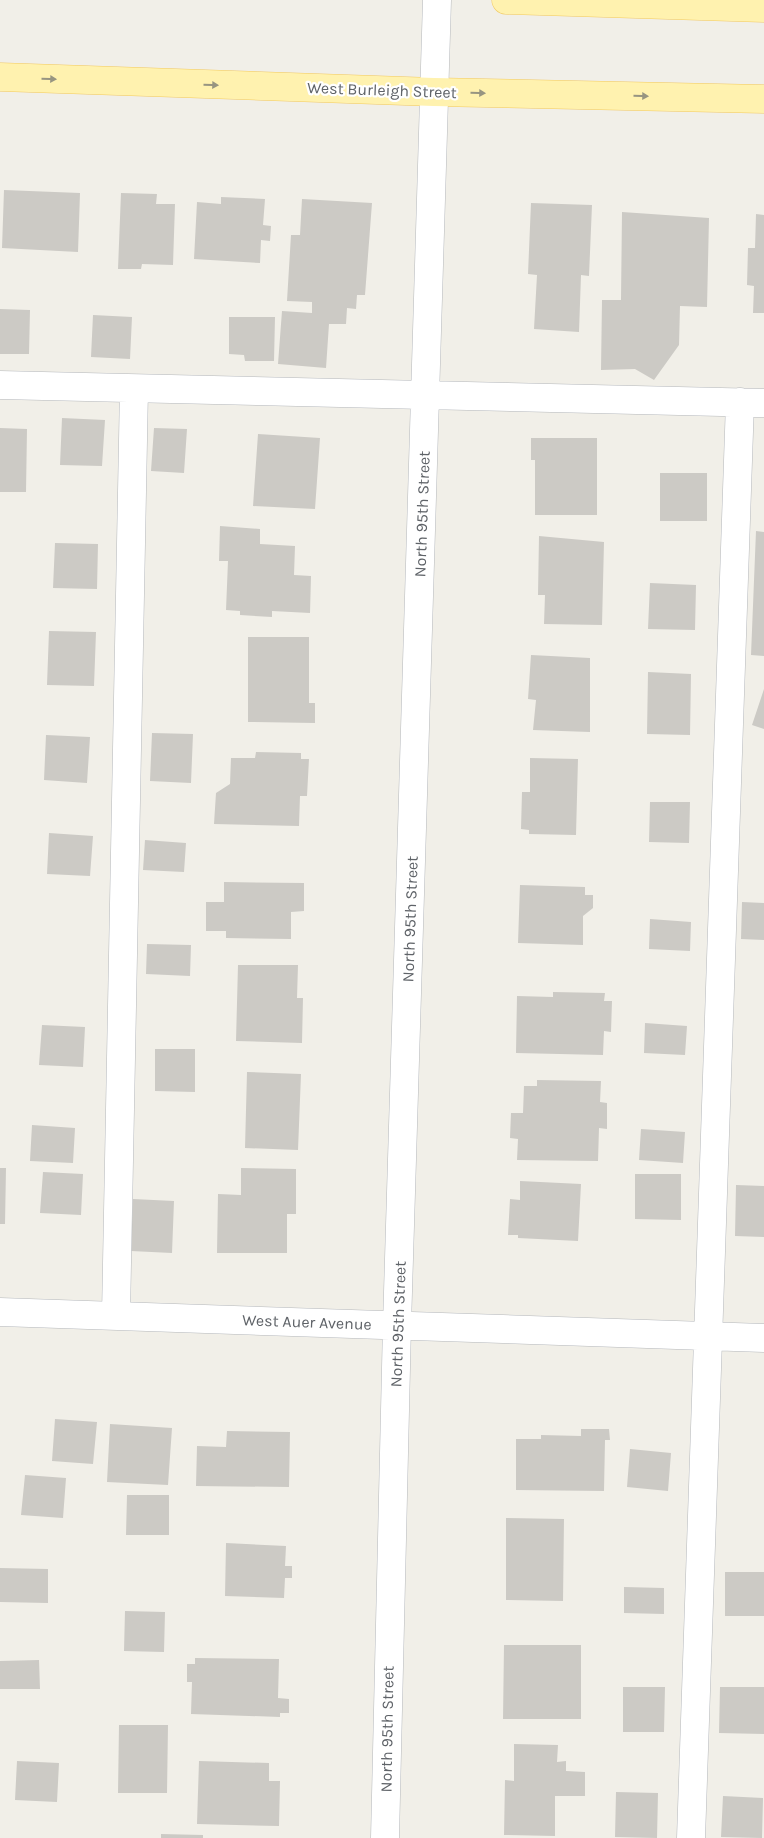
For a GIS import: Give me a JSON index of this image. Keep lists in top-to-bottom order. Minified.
{"streets":{"main road":["West Burleigh Street"],"street":["North 95th Street","West Auer Avenue"]},"crossings":[["West Burleigh Street","North 95th Street"],["North 95th Street","West Auer Avenue"]]}
